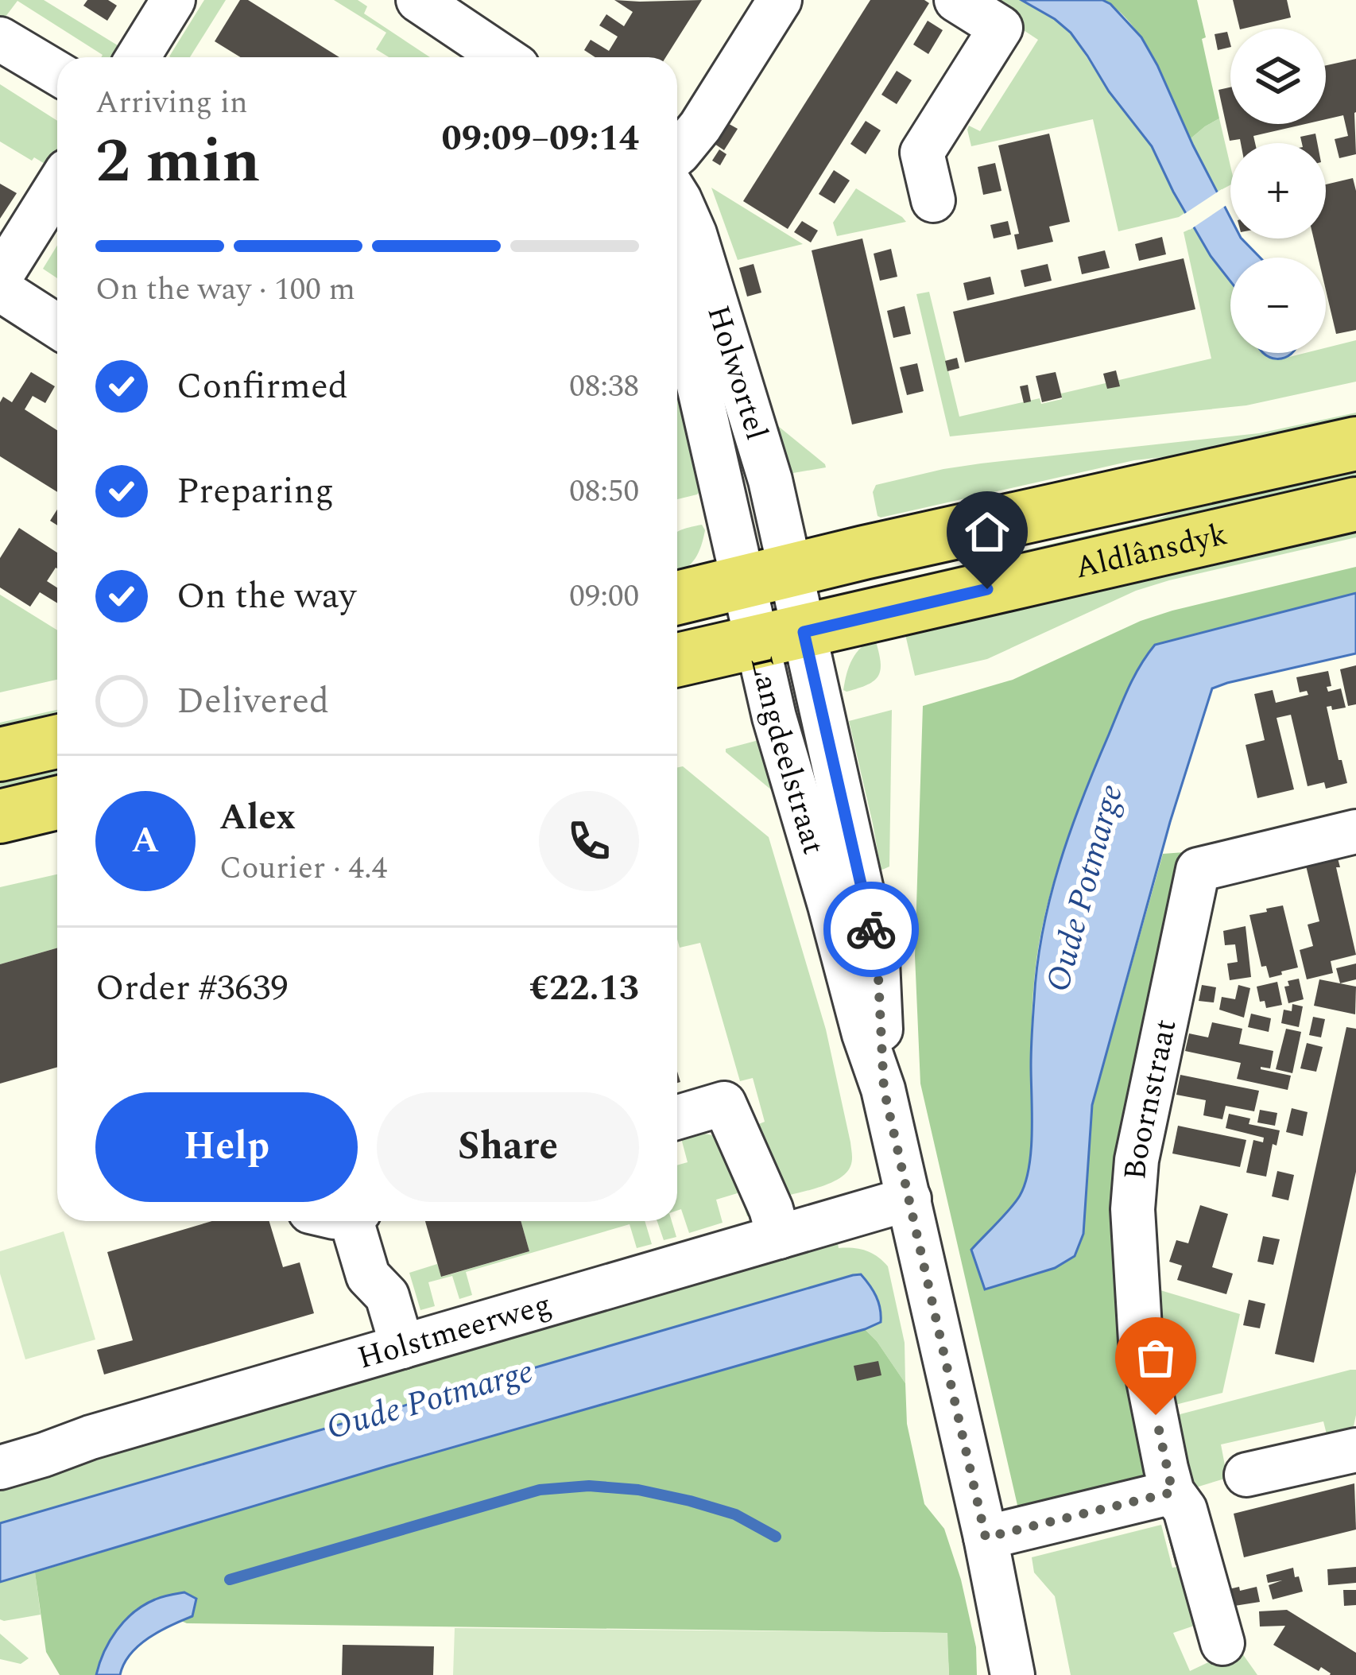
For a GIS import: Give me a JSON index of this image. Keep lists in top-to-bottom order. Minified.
{"streets":{"main road":["Aldlânsdyk"],"street":["Holwortel","Langdeelstraat","Boornstraat","Holstmeerweg"]},"crossings":[["Holwortel","Aldlânsdyk"],["Holwortel","Langdeelstraat"],["Aldlânsdyk","Langdeelstraat"],["Langdeelstraat","Holstmeerweg"]],"water":["Oude Potmarge"],"page":{"map_buttons":["+","−"],"heading":["2 min","Arriving in","09:09–09:14"],"panel":["Alex","Courier · 4.4","Order #3639","€22.13"],"bar":"On the way · 100 m","list":[["Confirmed","08:38"],["Preparing","08:50"],["On the way","09:00"],"Delivered"],"round":"A","buttons":["Help","Share"]}}
